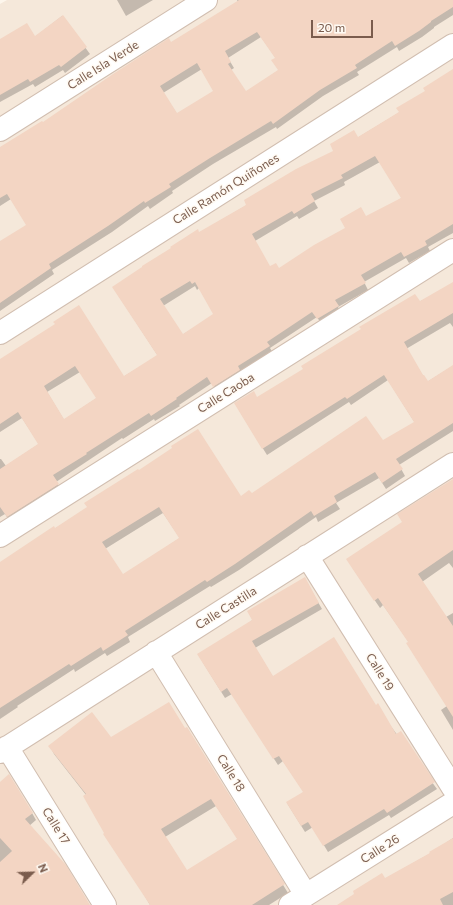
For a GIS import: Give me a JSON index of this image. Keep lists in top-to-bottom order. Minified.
{"streets":{"street":["Calle Isla Verde","Calle Ramón Quiñones","Calle Caoba","Calle Castilla","Calle 19","Calle 18","Calle 17","Calle 26"]},"crossings":[["Calle Castilla","Calle 19"],["Calle Castilla","Calle 18"],["Calle Castilla","Calle 17"],["Calle 18","Calle 26"]],"scale_bar":"20 m","north":"top right"}
